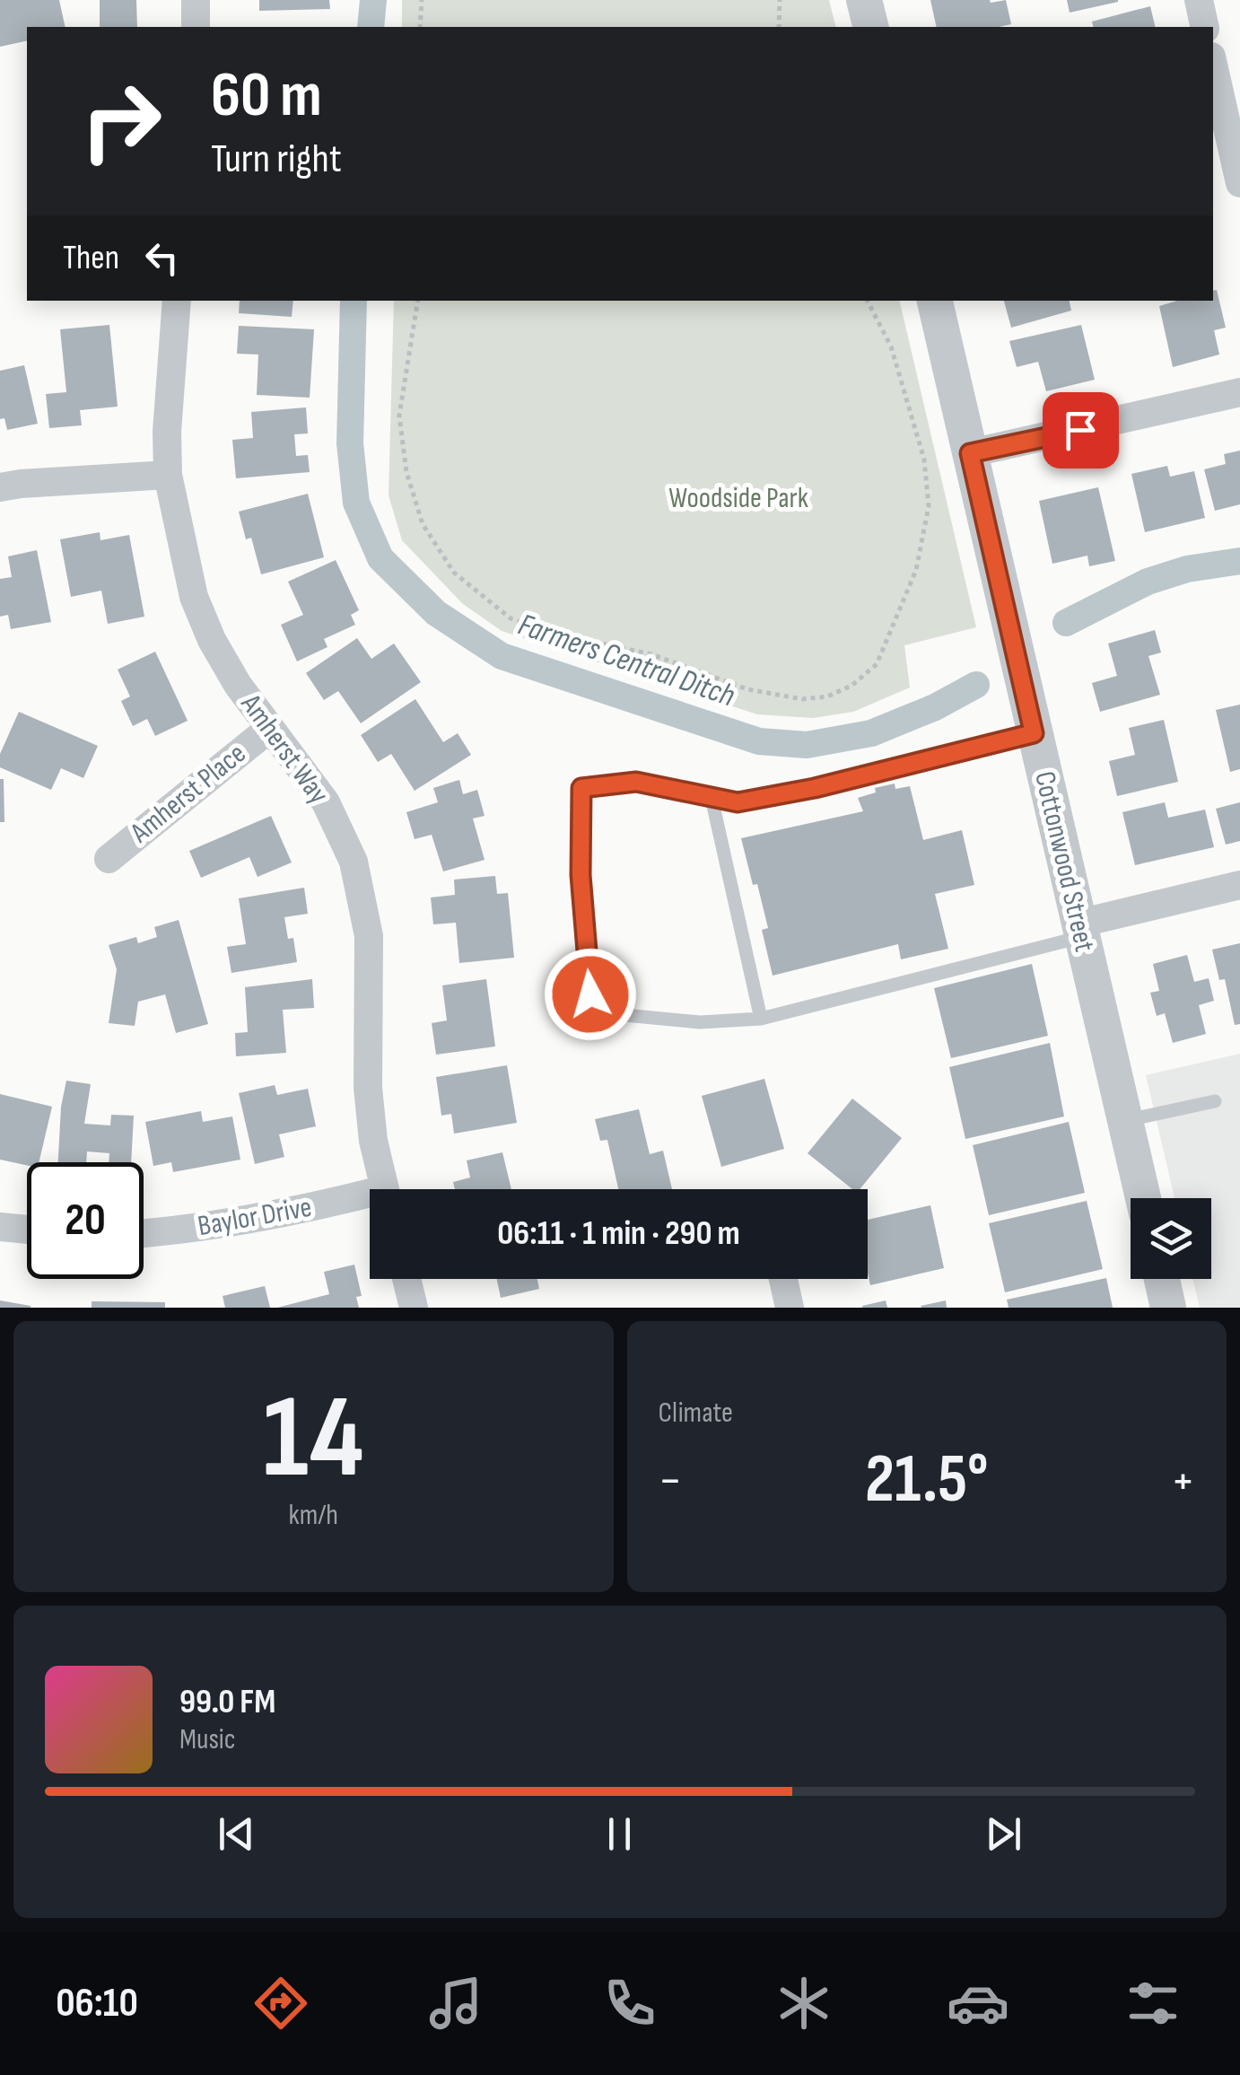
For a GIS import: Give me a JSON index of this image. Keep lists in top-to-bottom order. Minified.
{"streets":{"street":["Amherst Way","Amherst Place","Cottonwood Street","Baylor Drive"]},"crossings":[["Amherst Way","Amherst Place"]],"water":["Farmers Central Ditch"],"parks":["Woodside Park"],"page":{"turn":["60 m","Turn right"],"then":"Then","limit":"20","trip":"06:11 · 1 min · 290 m","tile":[["14","km/h"],"Climate"],"heat":["−","21.5°","+"],"song":["99.0 FM","Music"],"tabs":"06:10"}}
